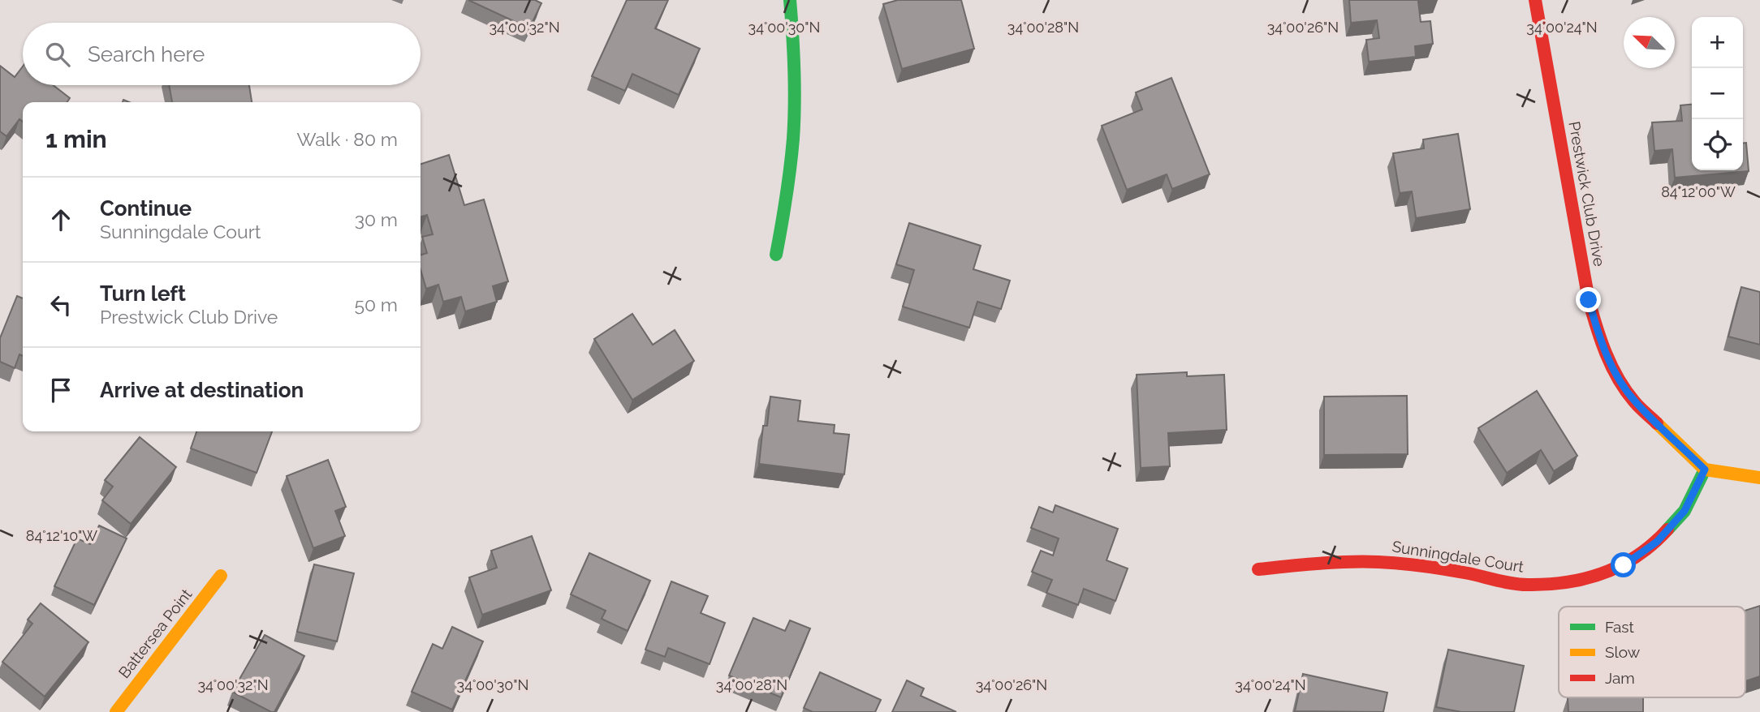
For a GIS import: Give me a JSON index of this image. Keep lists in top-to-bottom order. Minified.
{"streets":{"street":["Prestwick Club Drive","Sunningdale Court","Battersea Point"]},"crossings":[["Prestwick Club Drive","Sunningdale Court"]],"legend":["Fast","Slow","Jam"],"north":"top left","page":{"map_buttons":["+","−"],"search":"Search here","heading":["1 min","Walk · 80 m"],"list":[["Continue","Sunningdale Court","30 m"],["Turn left","Prestwick Club Drive","50 m"],"Arrive at destination"]},"coordinates":["34°00'32\"N","34°00'30\"N","34°00'28\"N","34°00'26\"N","34°00'24\"N","84°12'00\"W","84°12'10\"W"]}
